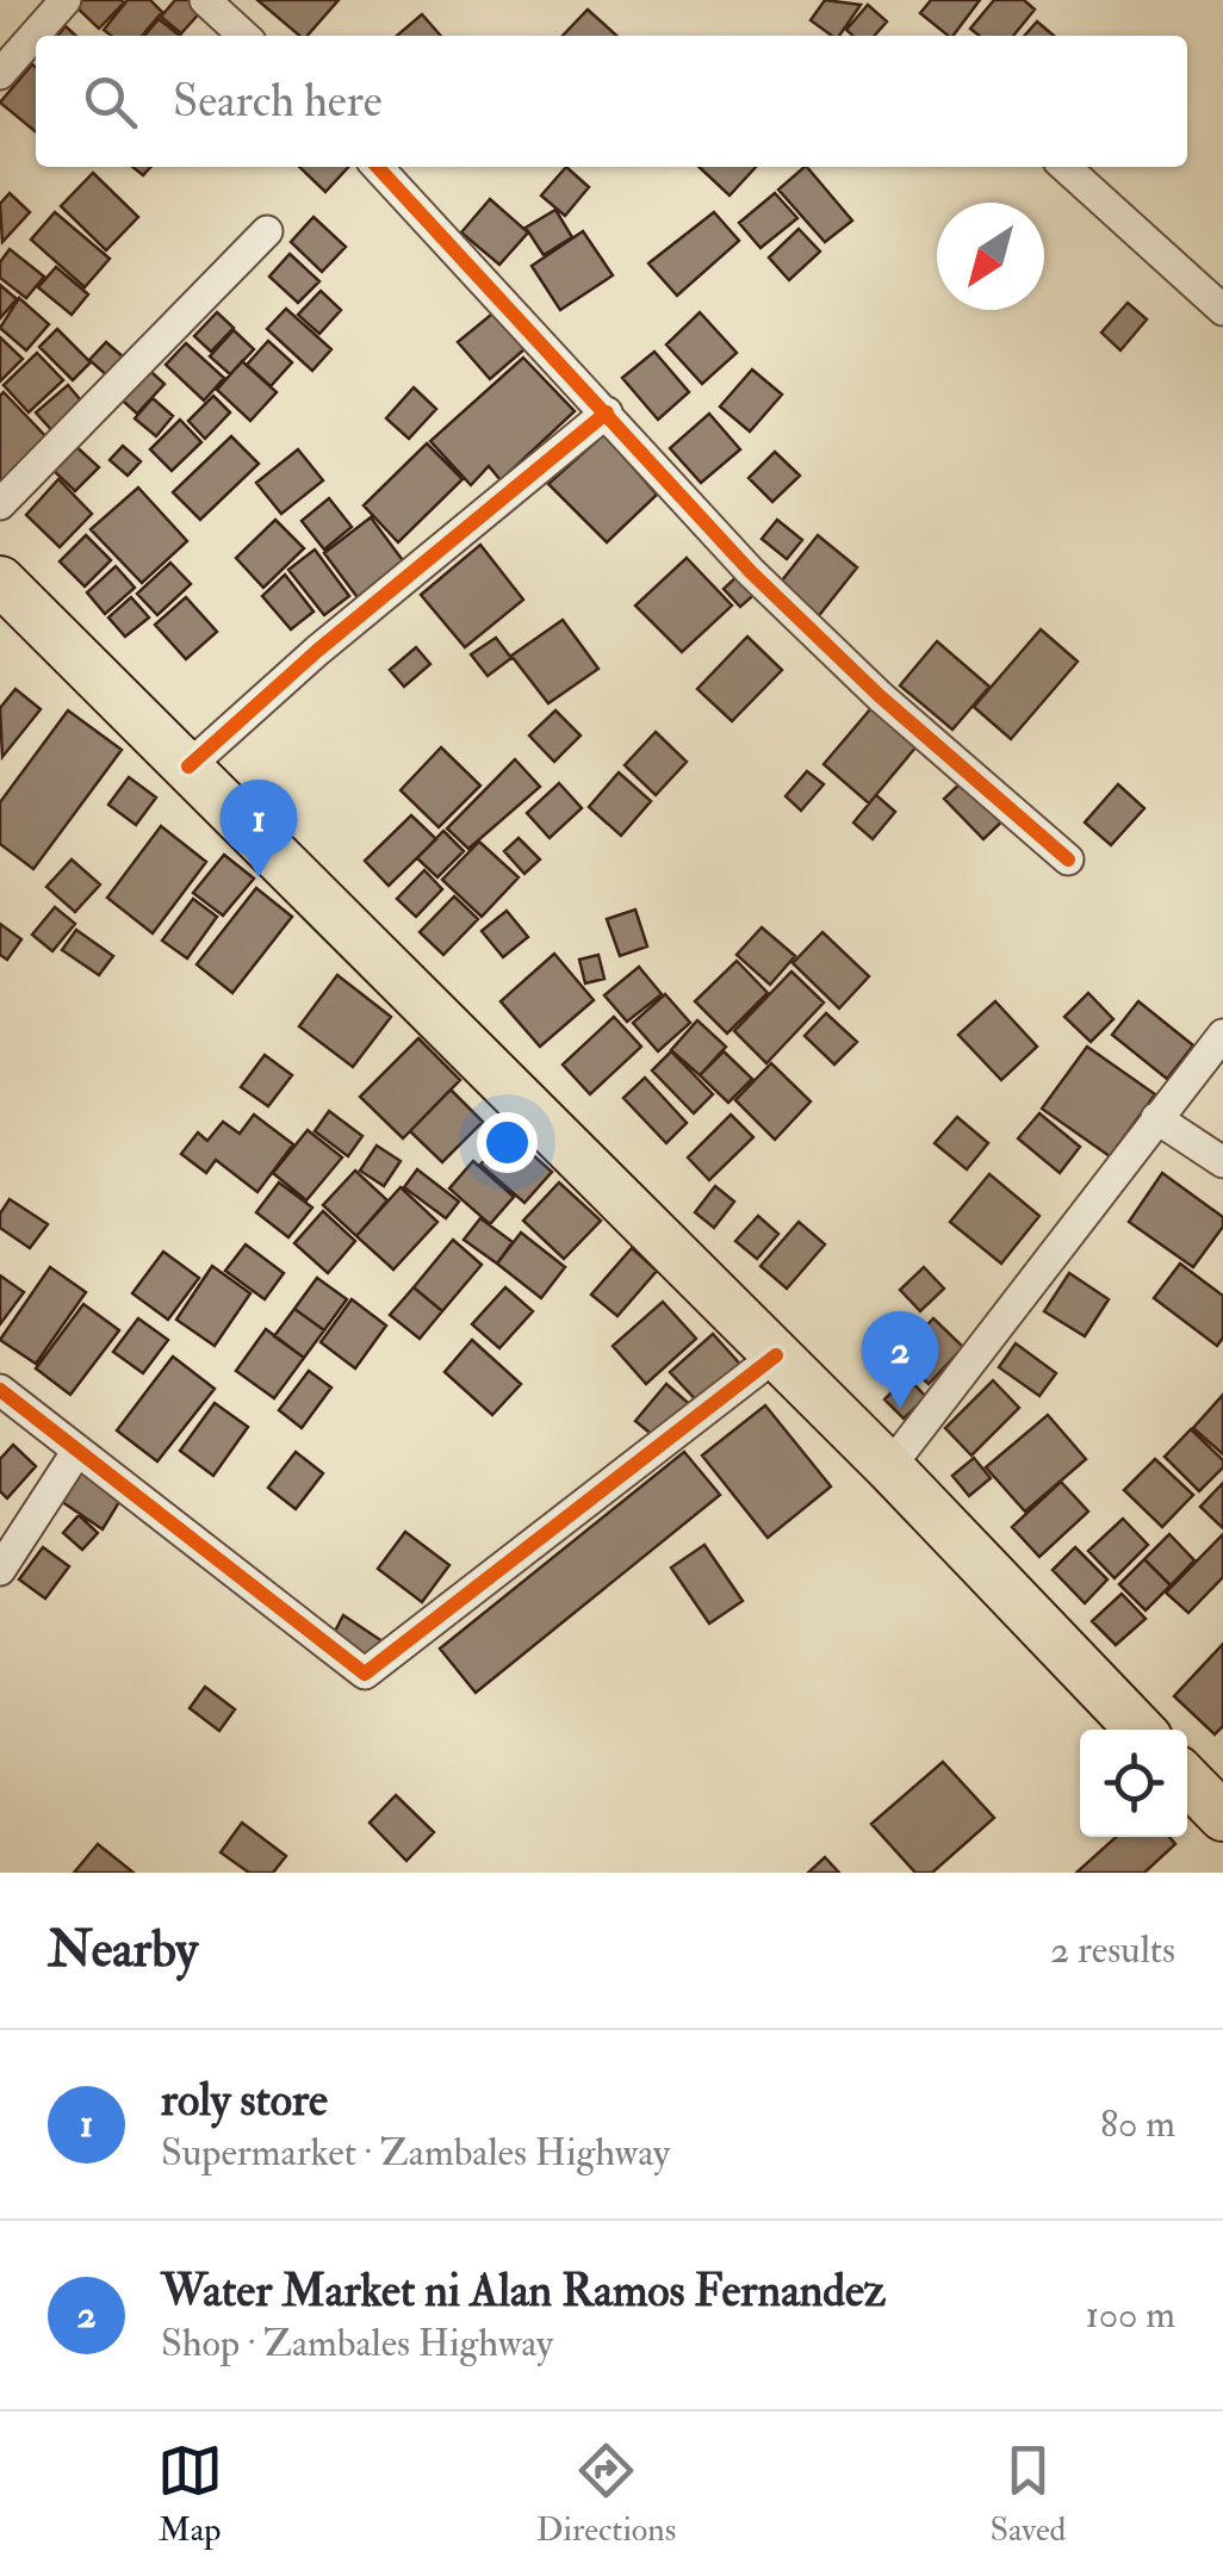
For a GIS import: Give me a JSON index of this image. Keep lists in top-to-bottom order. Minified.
{"north":"bottom left","page":{"search":"Search here","pins":["1","2"],"heading":["Nearby","2 results"],"list":[{"mark":"1","name":"roly store","note":"Supermarket · Zambales Highway","value":"80 m"},{"mark":"2","name":"Water Market ni Alan Ramos Fernandez","note":"Shop · Zambales Highway","value":"100 m"}],"nav":["Map","Directions","Saved"]}}
